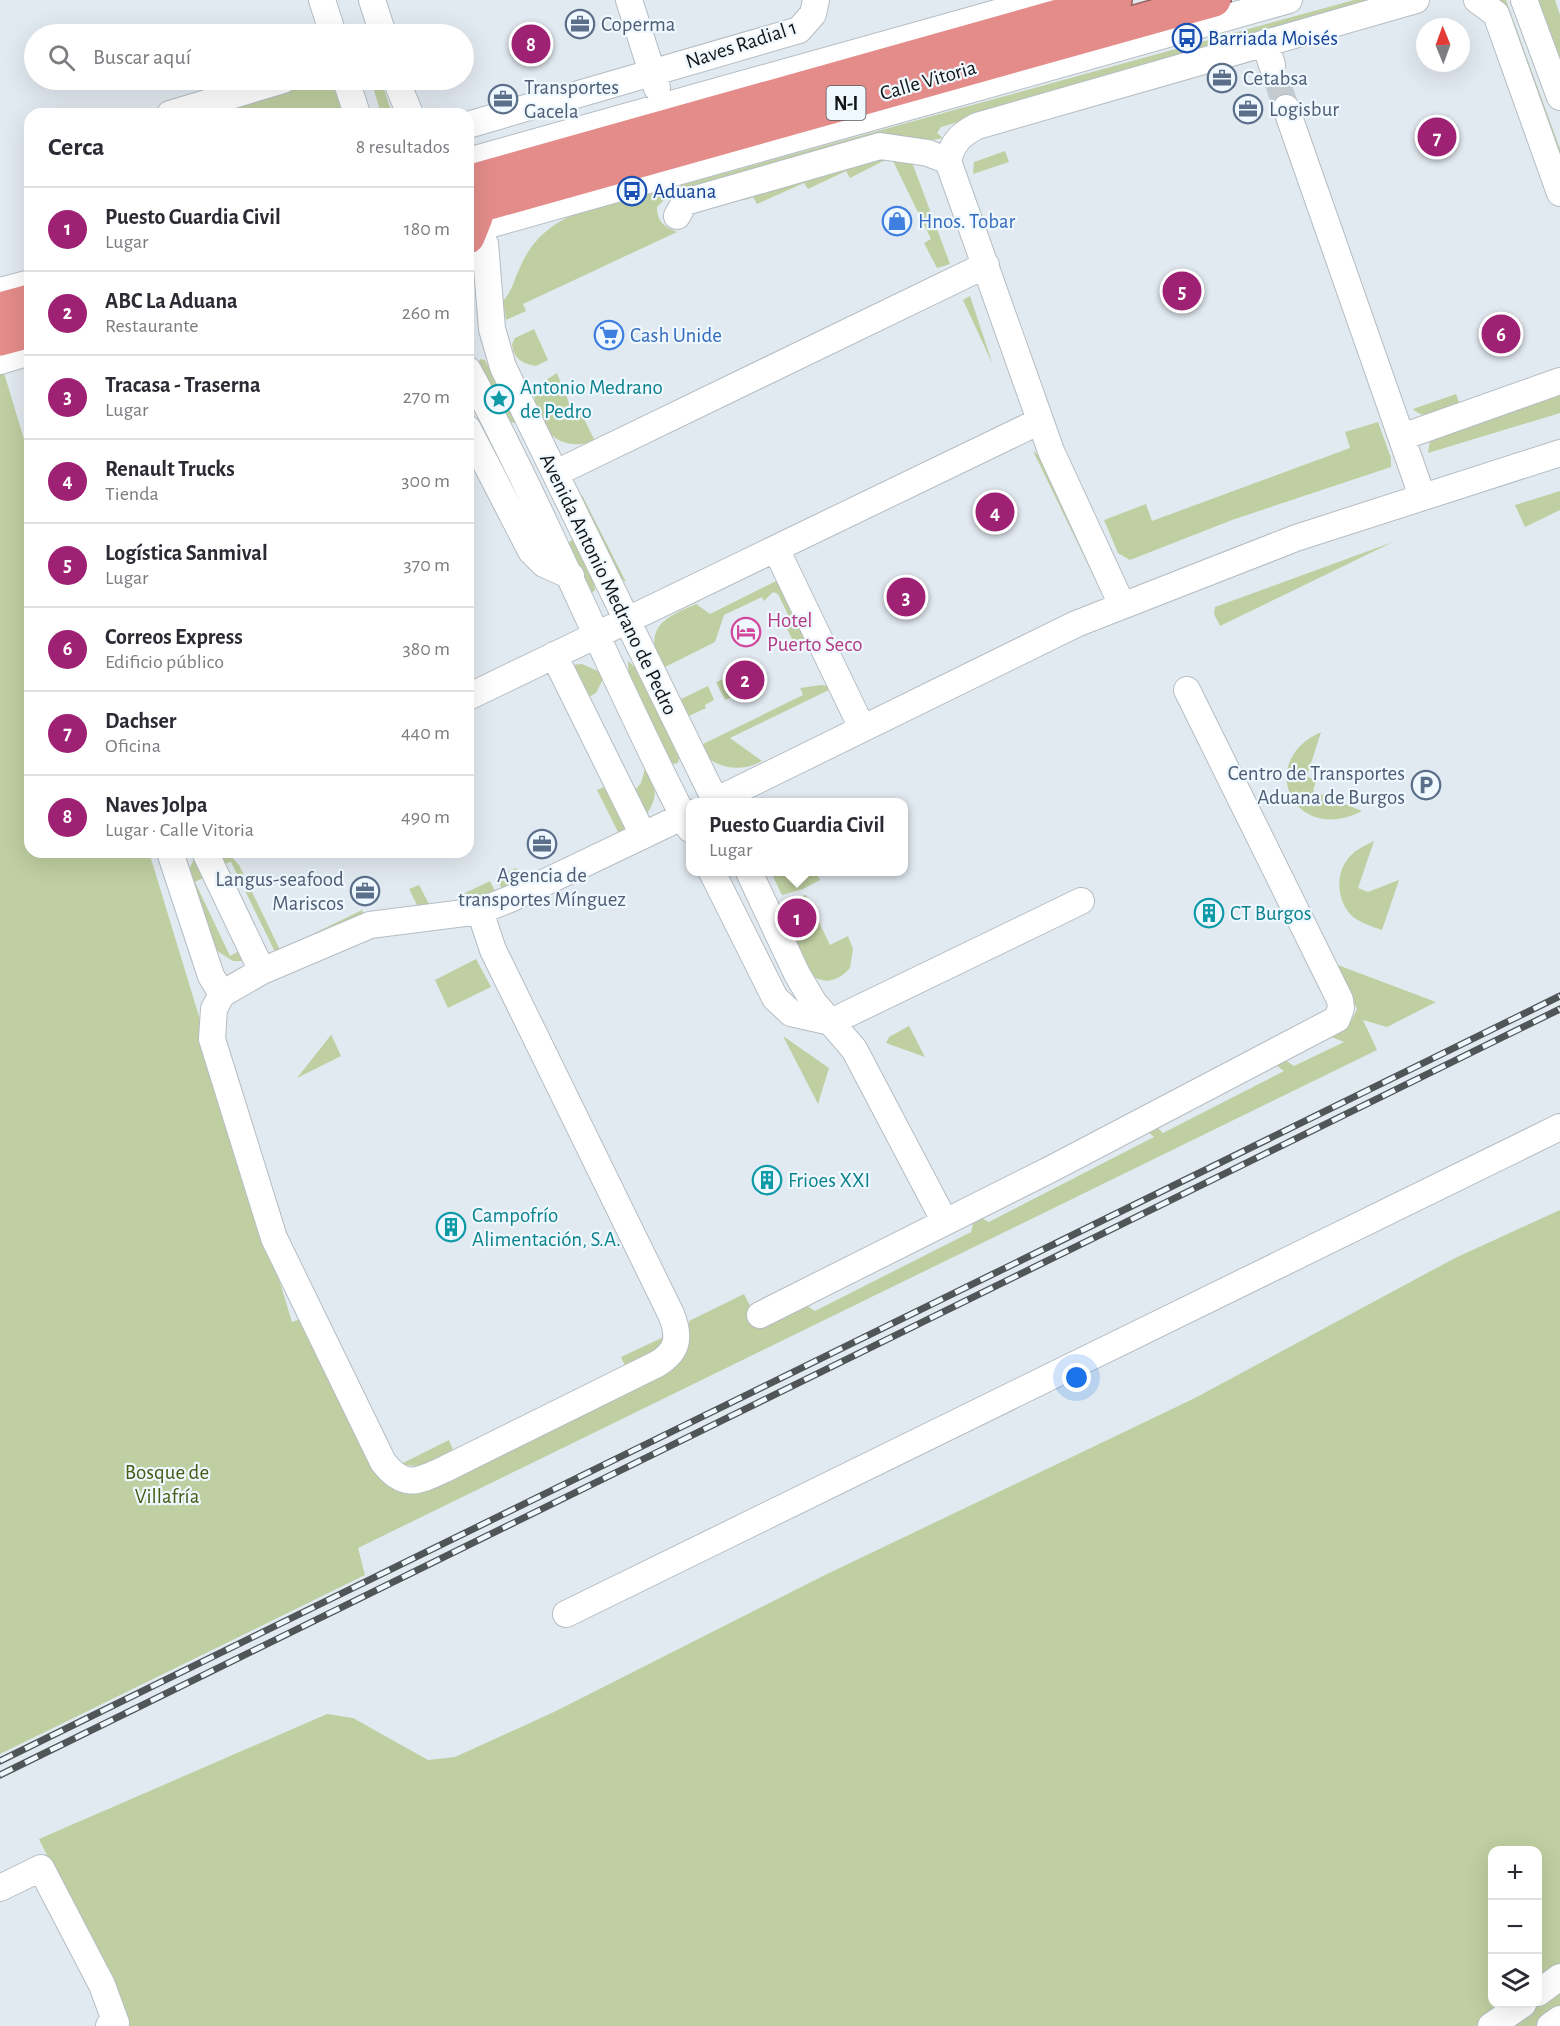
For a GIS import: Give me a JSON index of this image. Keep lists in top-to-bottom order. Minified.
{"streets":{"highway":["Calle Vitoria","N-I"],"street":["Naves Radial 1","Avenida Antonio Medrano de Pedro"]},"parks":["Bosque de Villafría"],"places":{"office":["Coperma","Cetabsa","Transportes Gacela","Logisbur","Agencia de transportes Mínguez","Langus-seafood Mariscos"],"bus stop":["Barriada Moisés","Aduana"],"shop":["Hnos. Tobar"],"supermarket":["Cash Unide"],"place":["Antonio Medrano de Pedro"],"hotel":["Hotel Puerto Seco"],"parking":["Centro de Transportes Aduana de Burgos"],"building":["CT Burgos","Frioes XXI","Campofrío Alimentación, S.A."]},"north":"top","page":{"pins":["8","7","5","6","4","3","2","1"],"search":"Buscar aquí","heading":["Cerca","8 resultados"],"list":[{"mark":"1","name":"Puesto Guardia Civil","note":"Lugar","value":"180 m"},{"mark":"2","name":"ABC La Aduana","note":"Restaurante","value":"260 m"},{"mark":"3","name":"Tracasa - Traserna","note":"Lugar","value":"270 m"},{"mark":"4","name":"Renault Trucks","note":"Tienda","value":"300 m"},{"mark":"5","name":"Logística Sanmival","note":"Lugar","value":"370 m"},{"mark":"6","name":"Correos Express","note":"Edificio público","value":"380 m"},{"mark":"7","name":"Dachser","note":"Oficina","value":"440 m"},{"mark":"8","name":"Naves Jolpa","note":"Lugar · Calle Vitoria","value":"490 m"}],"popup":["Puesto Guardia Civil","Lugar"],"map_buttons":["+","−"]}}
